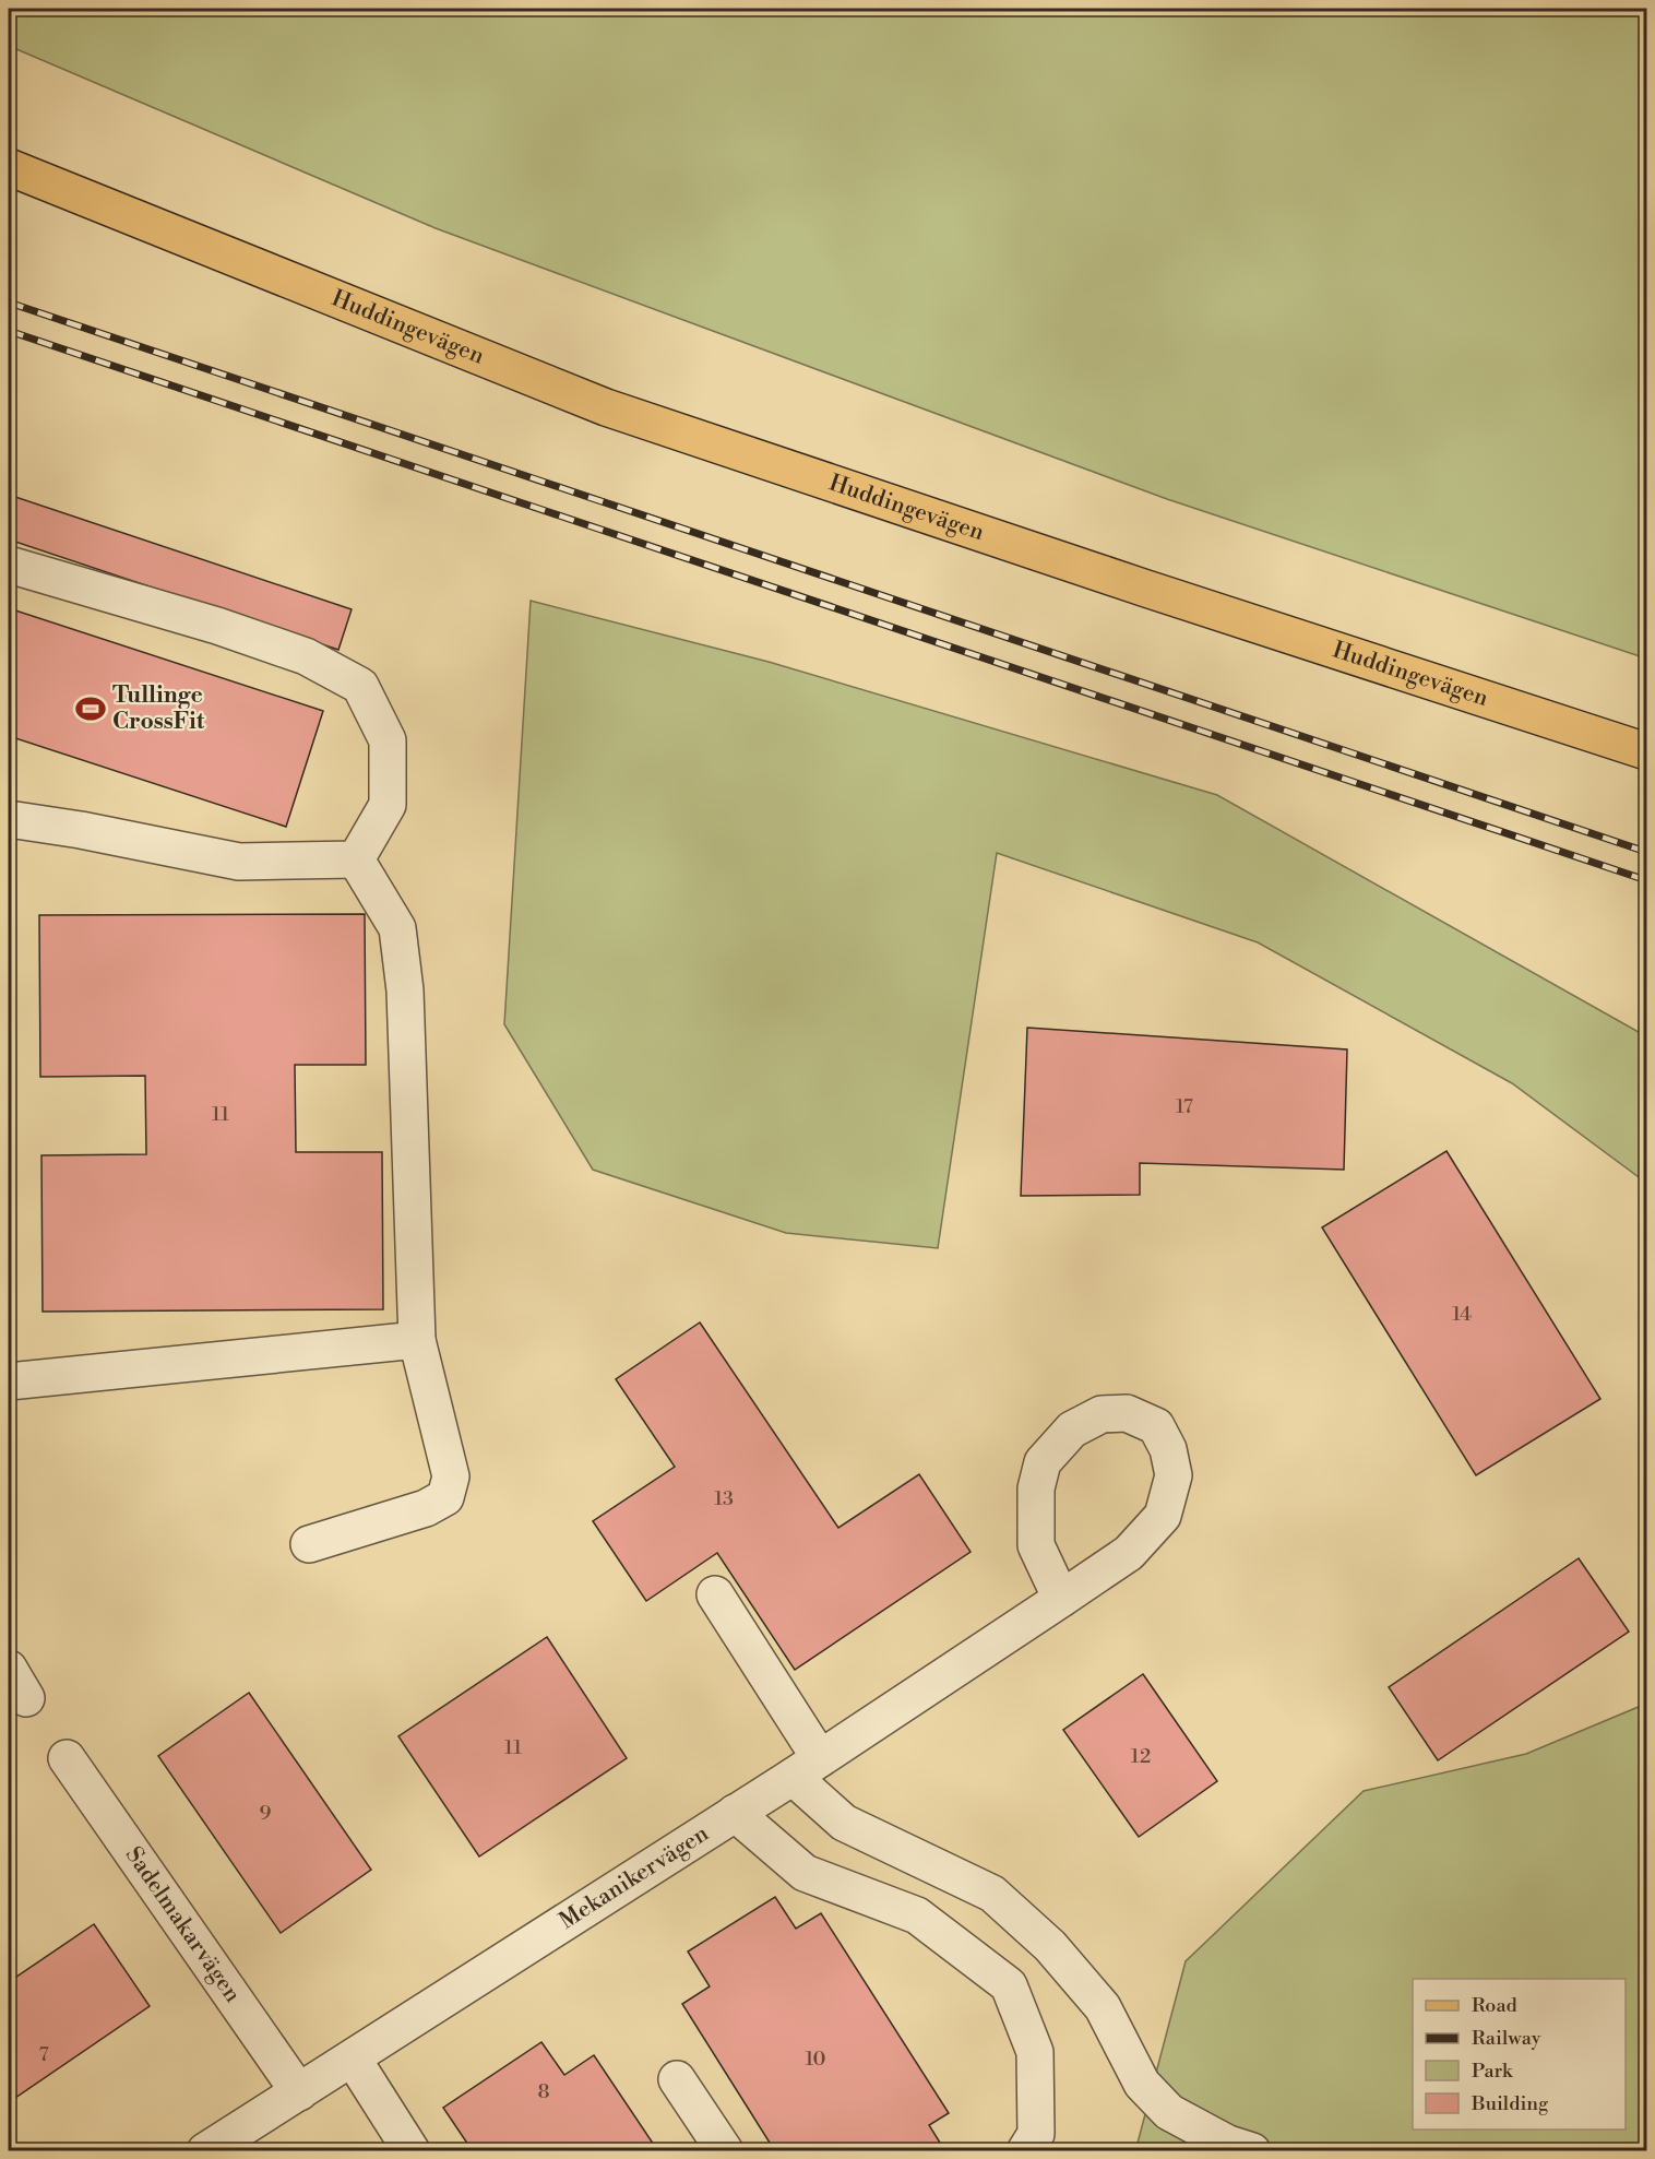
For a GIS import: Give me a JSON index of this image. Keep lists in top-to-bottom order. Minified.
{"streets":{"main road":["Huddingevägen"],"street":["Mekanikervägen","Sadelmakarvägen"]},"crossings":[["Mekanikervägen","Sadelmakarvägen"]],"places":{"sports":["Tullinge CrossFit"]},"house_numbers":["17","11","14","13","11","12","9","7","10","8"],"legend":["Road","Railway","Park","Building"]}
